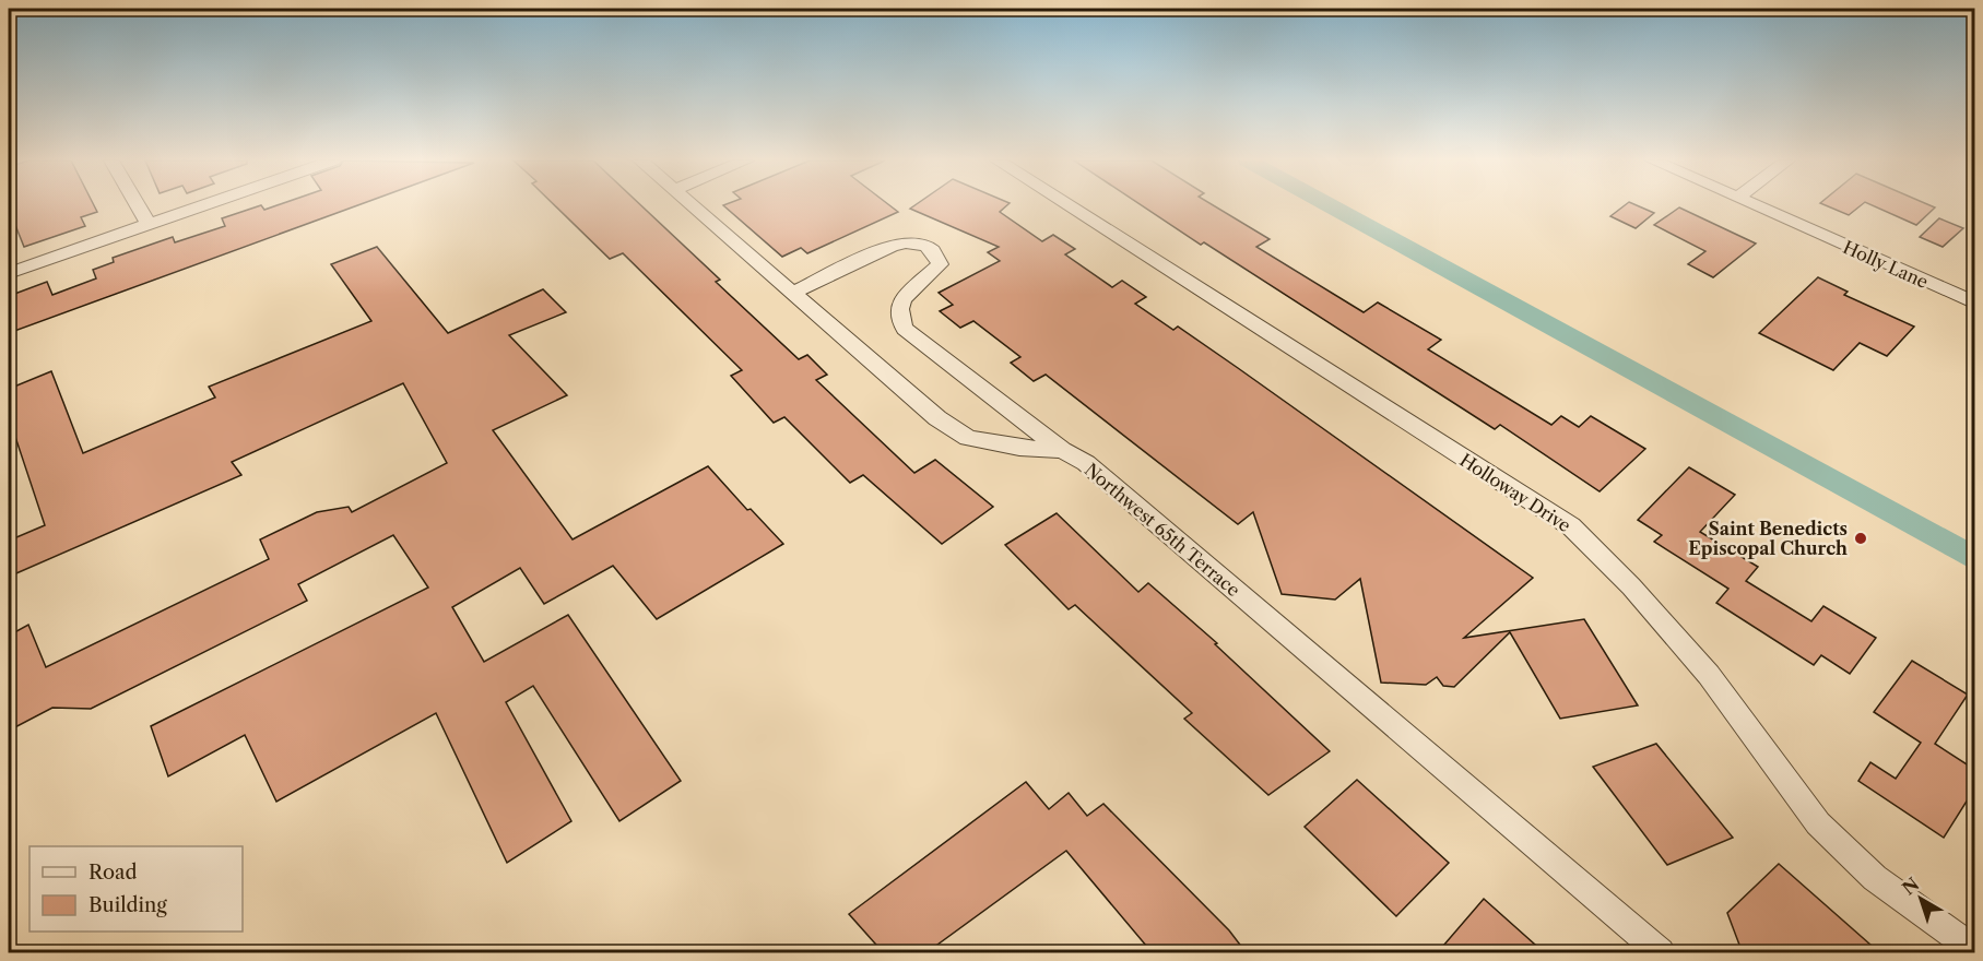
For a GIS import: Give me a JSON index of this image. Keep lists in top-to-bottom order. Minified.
{"streets":{"street":["Holly Lane","Holloway Drive","Northwest 65th Terrace"]},"places":["Saint Benedicts Episcopal Church"],"legend":["Road","Building"],"north":"top left"}
